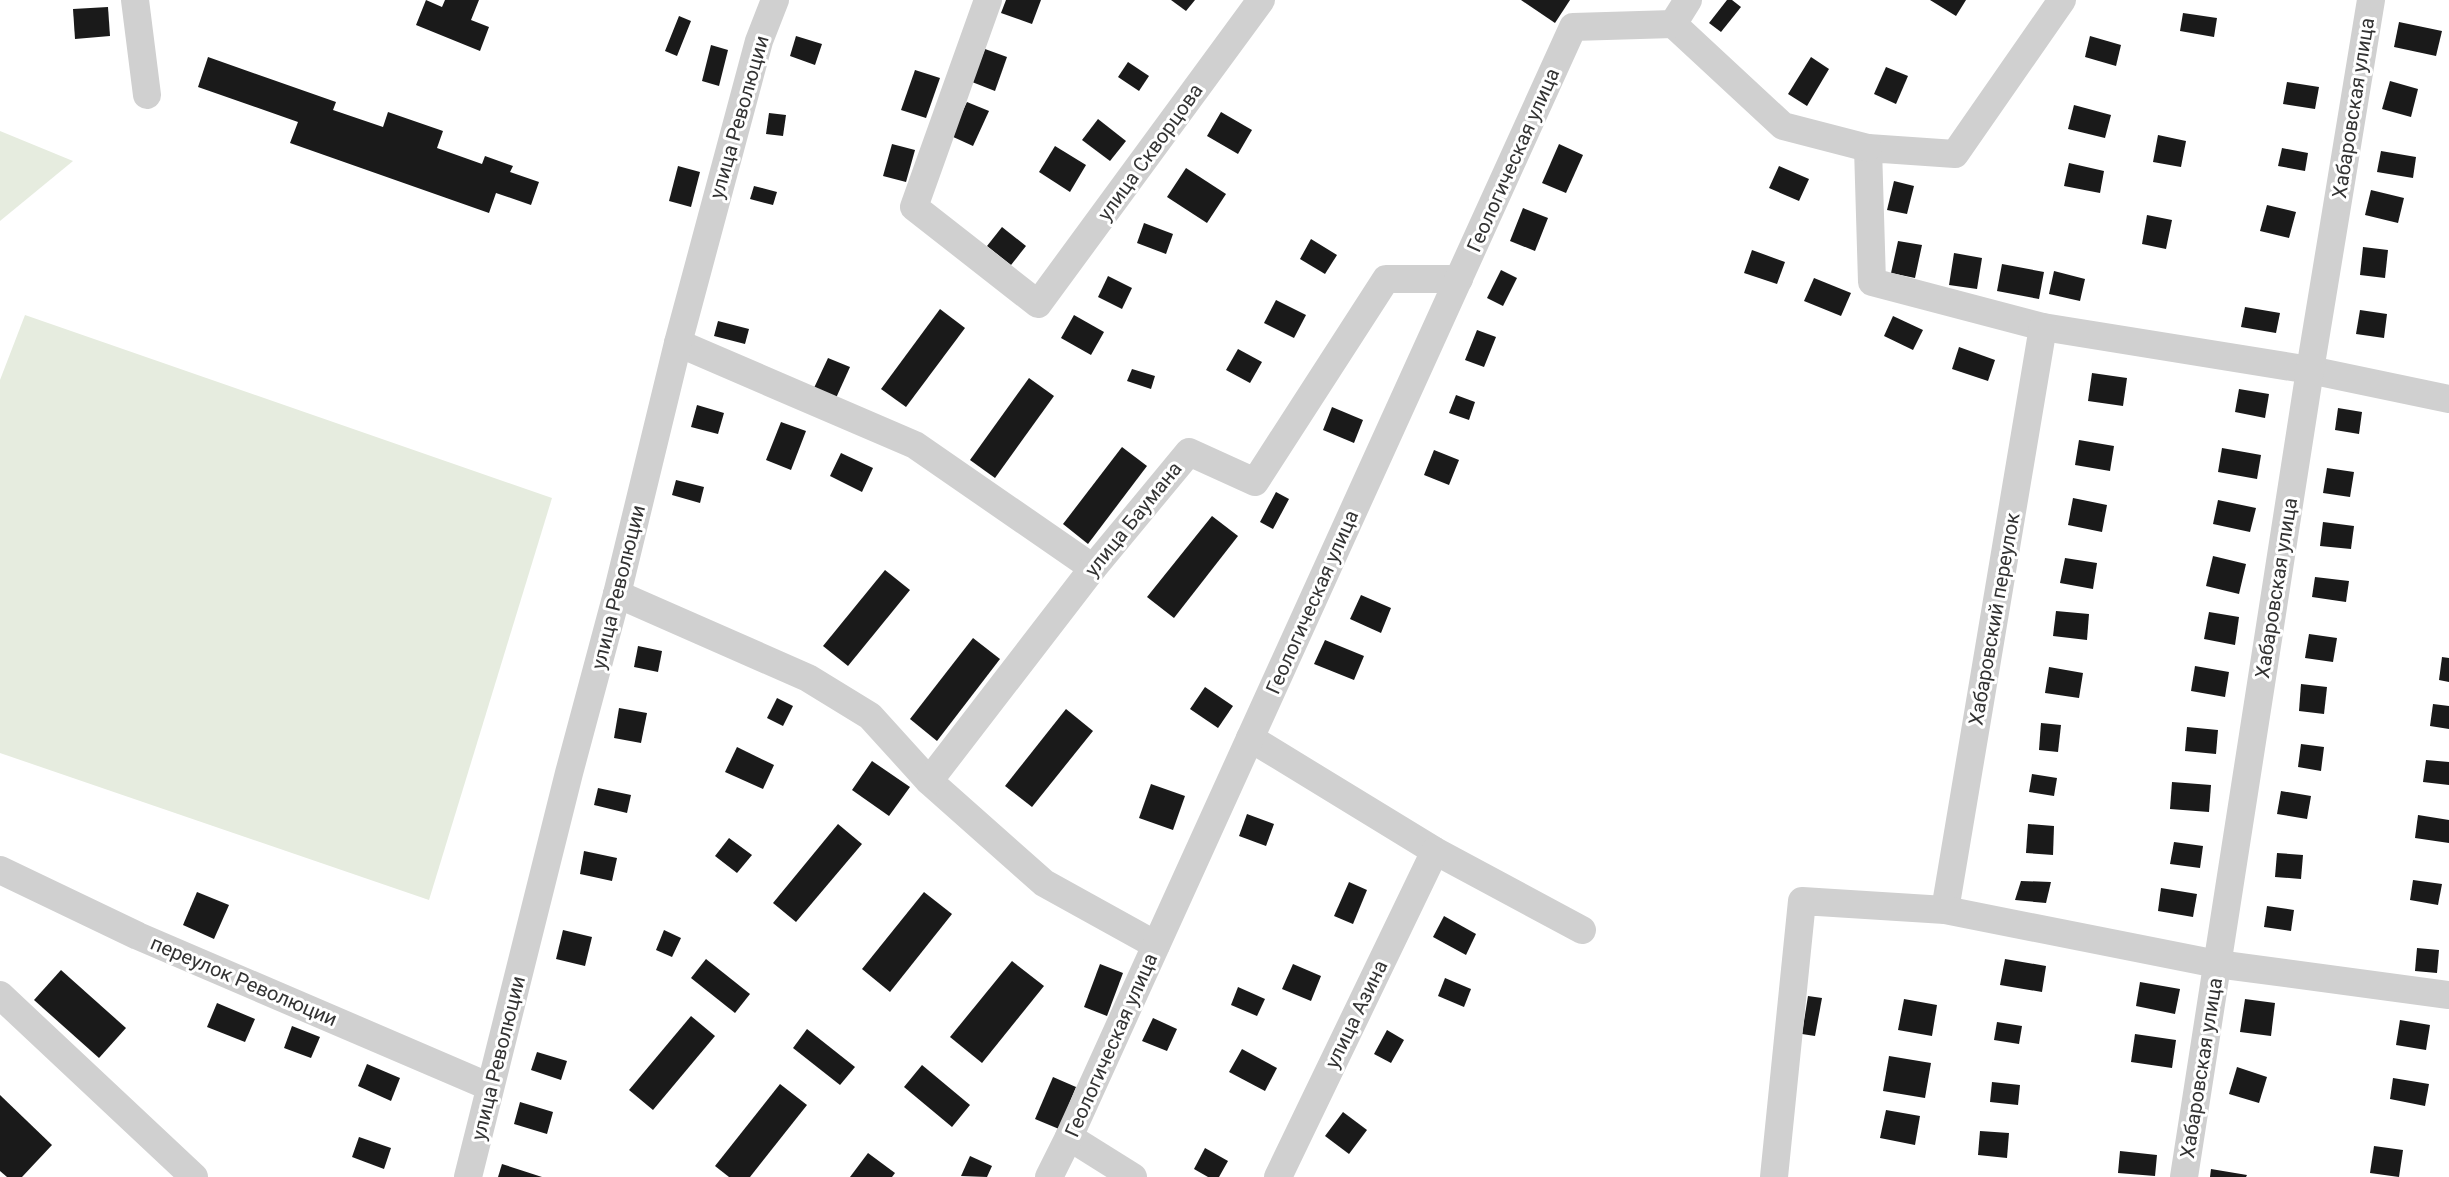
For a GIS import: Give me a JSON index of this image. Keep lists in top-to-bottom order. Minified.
{"streets":{"street":["Хабаровская улица","улица Революции","улица Скворцова","Геологическая улица","улица Баумана","Хабаровский переулок","переулок Революции","улица Азина"]},"crossings":[["улица Революции","переулок Революции"],["Геологическая улица","улица Баумана"]]}
